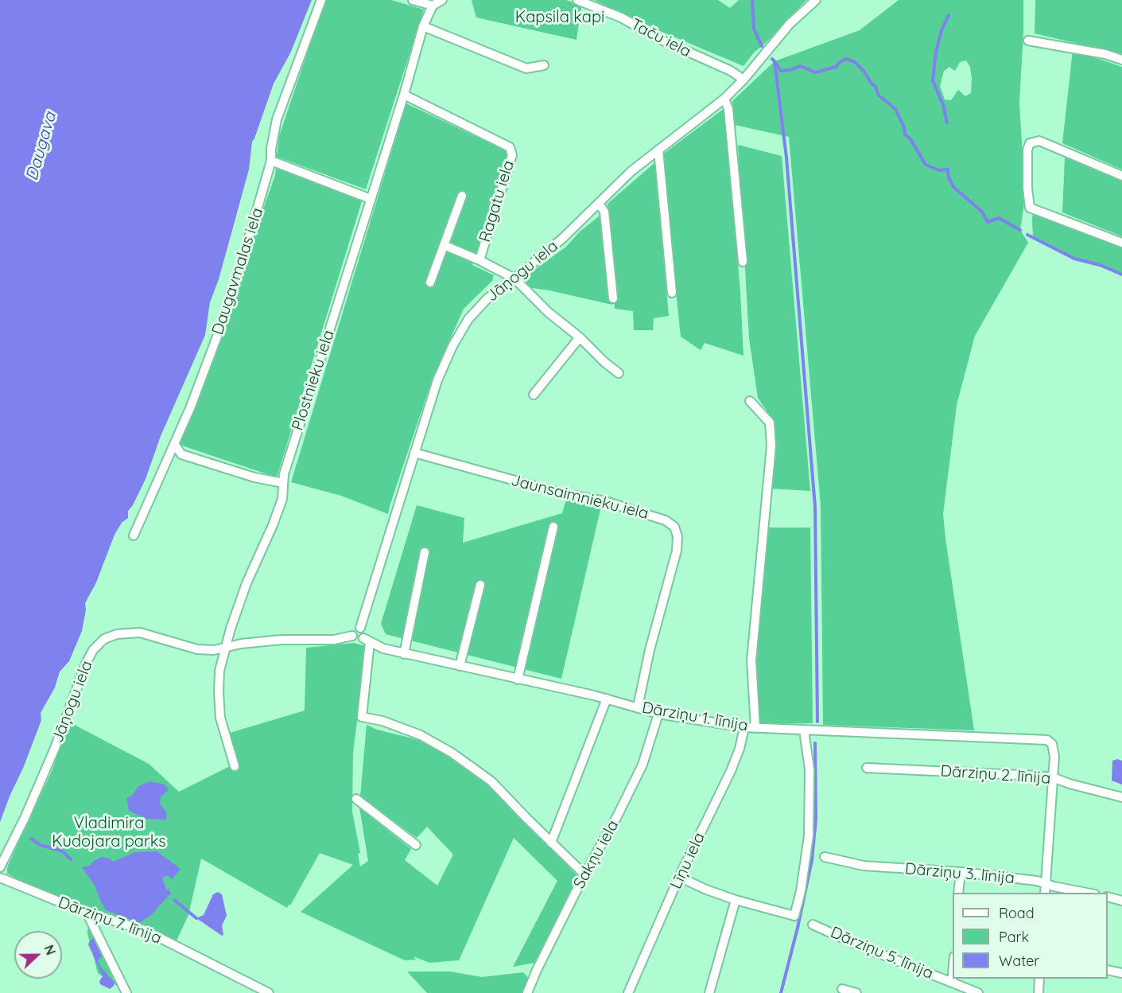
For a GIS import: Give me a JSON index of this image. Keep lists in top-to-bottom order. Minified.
{"streets":{"street":["Taču iela","Ragatu iela","Daugavmalas iela","Jāņogu iela","Plostnieku iela","Jaunsaimnieku iela","Dārziņu 1. līnija","Dārziņu 2. līnija","Sakņu iela","Līņu iela","Dārziņu 3. līnija","Dārziņu 7. līnija","Dārziņu 5. līnija"]},"crossings":[["Taču iela","Jāņogu iela"],["Ragatu iela","Jāņogu iela"],["Ragatu iela","Plostnieku iela"],["Jāņogu iela","Plostnieku iela"],["Jāņogu iela","Jaunsaimnieku iela"],["Jāņogu iela","Dārziņu 1. līnija"],["Jaunsaimnieku iela","Dārziņu 1. līnija"],["Dārziņu 1. līnija","Dārziņu 2. līnija"],["Dārziņu 1. līnija","Sakņu iela"],["Dārziņu 1. līnija","Līņu iela"]],"water":["Daugava"],"parks":["Kapsila kapi","Vladimira Kudojara parks"],"legend":["Road","Park","Water"],"north":"right"}
